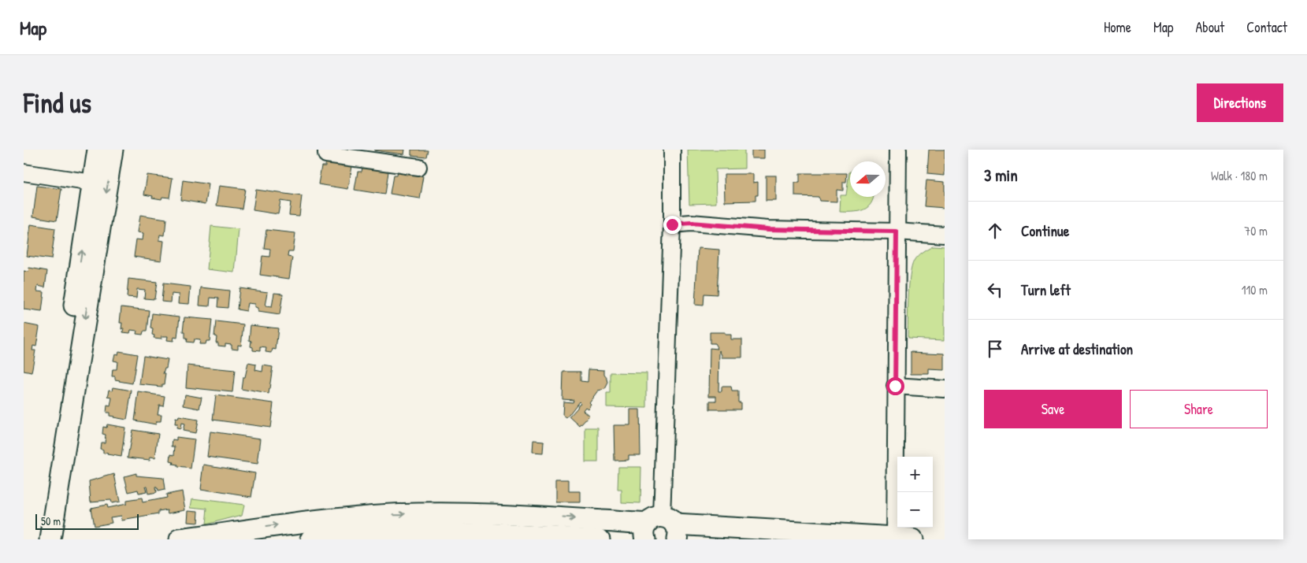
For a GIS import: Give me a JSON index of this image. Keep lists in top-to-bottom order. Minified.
{"scale_bar":"50 m","north":"left","page":{"header":"Map","nav":["Home","Map","About","Contact"],"buttons":["Directions",["Save","Share"]],"title":"Find us","heading":["3 min","Walk · 180 m"],"list":[["Continue","70 m"],["Turn left","110 m"],"Arrive at destination"],"map_buttons":["+","−"],"scale":"50 m"}}
